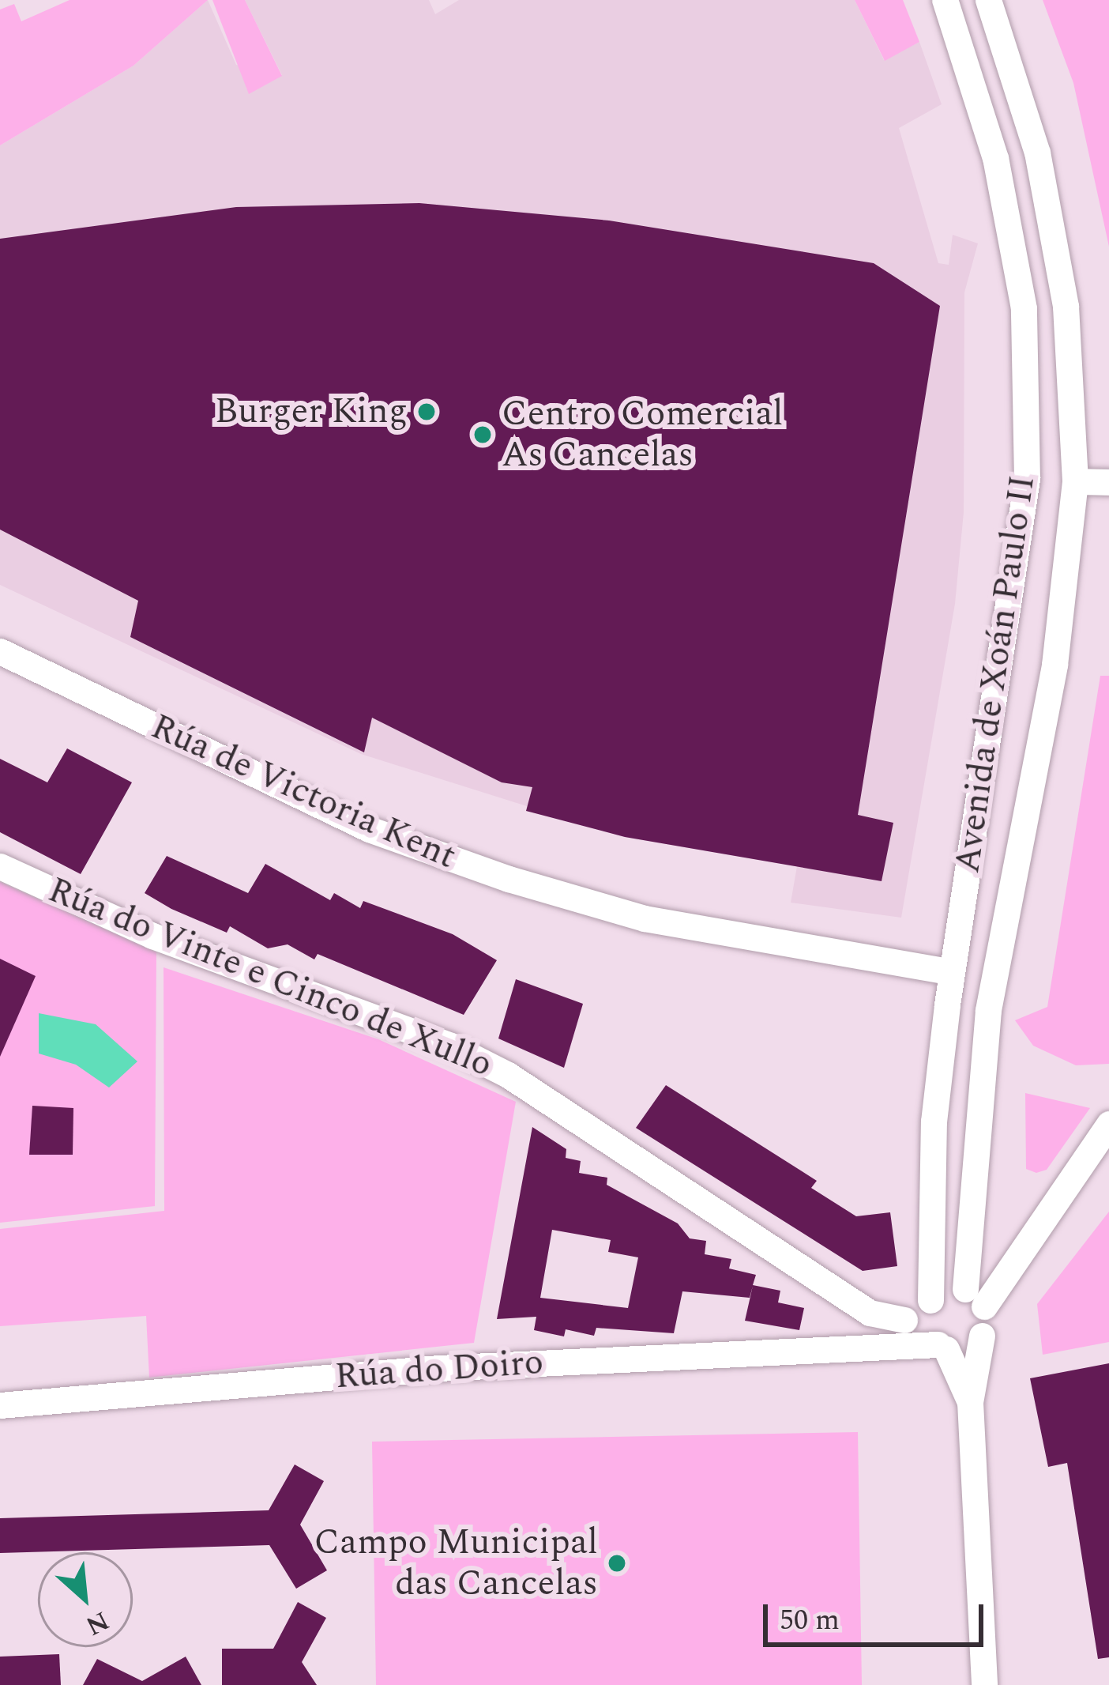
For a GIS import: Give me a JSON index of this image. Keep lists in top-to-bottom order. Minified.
{"streets":{"street":["Avenida de Xoán Paulo II","Rúa de Victoria Kent","Rúa do Vinte e Cinco de Xullo","Rúa do Doiro"]},"crossings":[["Avenida de Xoán Paulo II","Rúa de Victoria Kent"],["Avenida de Xoán Paulo II","Rúa do Vinte e Cinco de Xullo"],["Avenida de Xoán Paulo II","Rúa do Doiro"],["Rúa do Vinte e Cinco de Xullo","Rúa do Doiro"]],"places":["Burger King","Centro Comercial As Cancelas","Campo Municipal das Cancelas"],"scale_bar":"50 m","north":"bottom right"}
